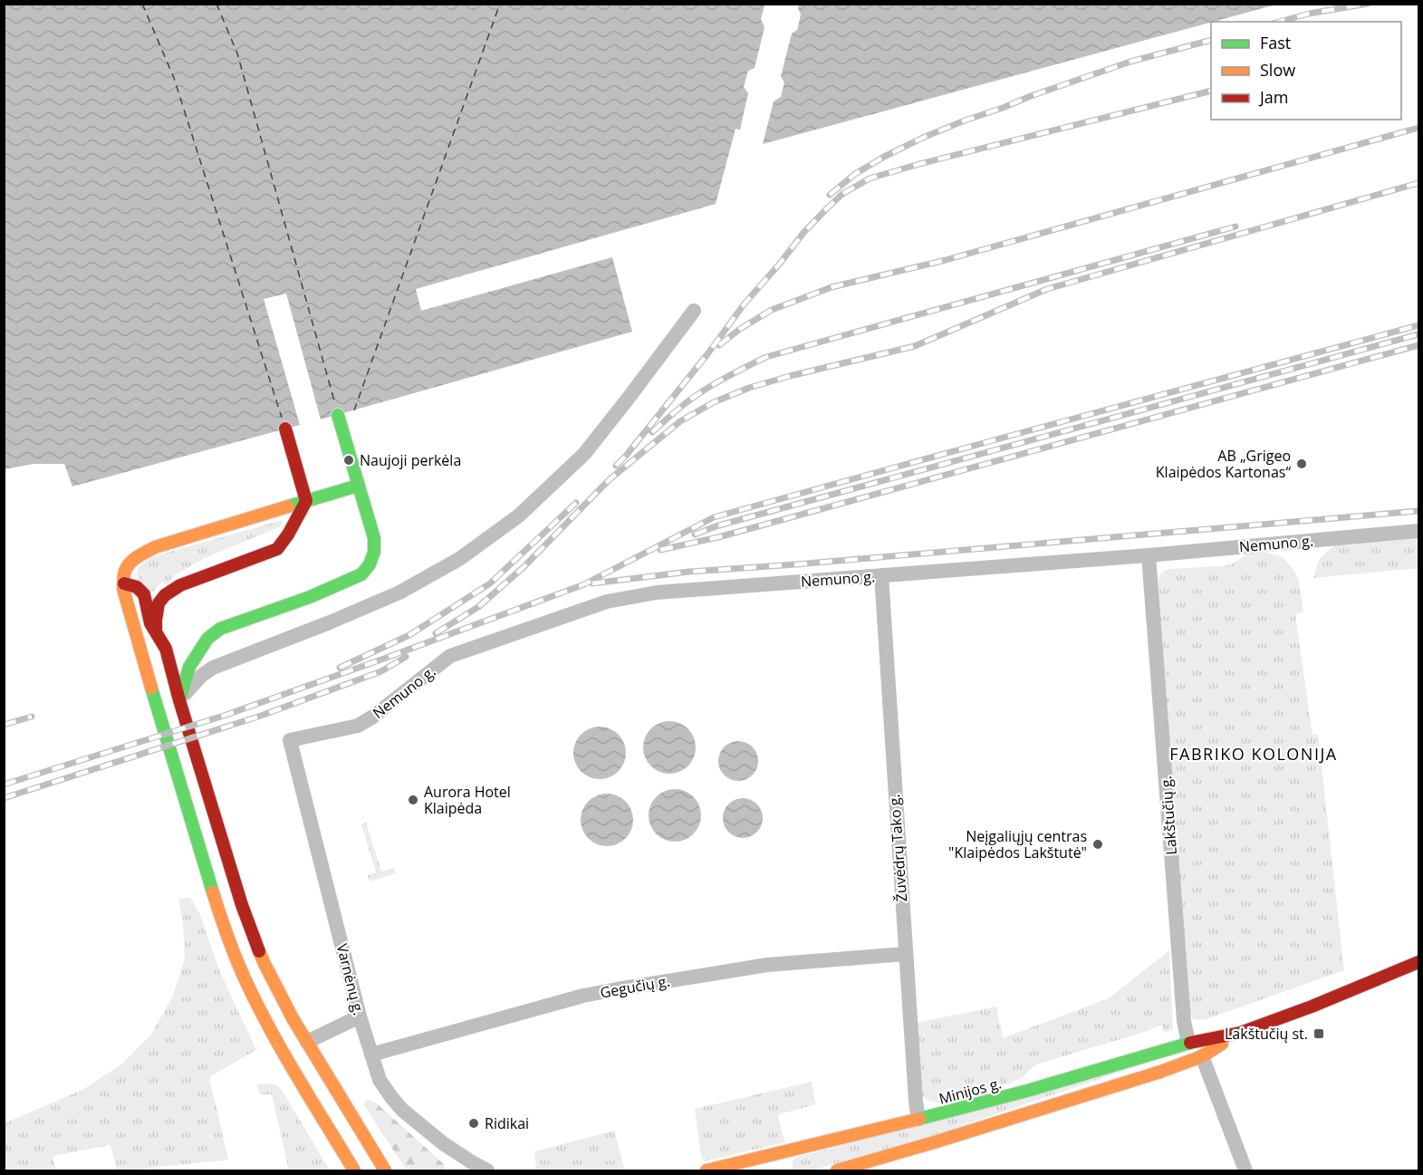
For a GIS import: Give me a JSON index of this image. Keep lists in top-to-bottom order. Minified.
{"streets":{"main road":["Minijos g."],"street":["Nemuno g.","Lakštučių g.","Žuvėdrų Tako g.","Varnėnų g.","Gegučių g."]},"crossings":[["Nemuno g.","Lakštučių g."],["Nemuno g.","Žuvėdrų Tako g."],["Nemuno g.","Varnėnų g."],["Lakštučių g.","Minijos g."],["Žuvėdrų Tako g.","Gegučių g."],["Žuvėdrų Tako g.","Minijos g."],["Varnėnų g.","Gegučių g."]],"districts":["FABRIKO KOLONIJA"],"places":{"other":["Naujoji perkėla","AB „Grigeo Klaipėdos Kartonas“","Aurora Hotel Klaipėda","Neįgaliųjų centras \"Klaipėdos Lakštutė\"","Ridikai"],"transit":["Lakštučių st."]},"legend":["Fast","Slow","Jam"]}
